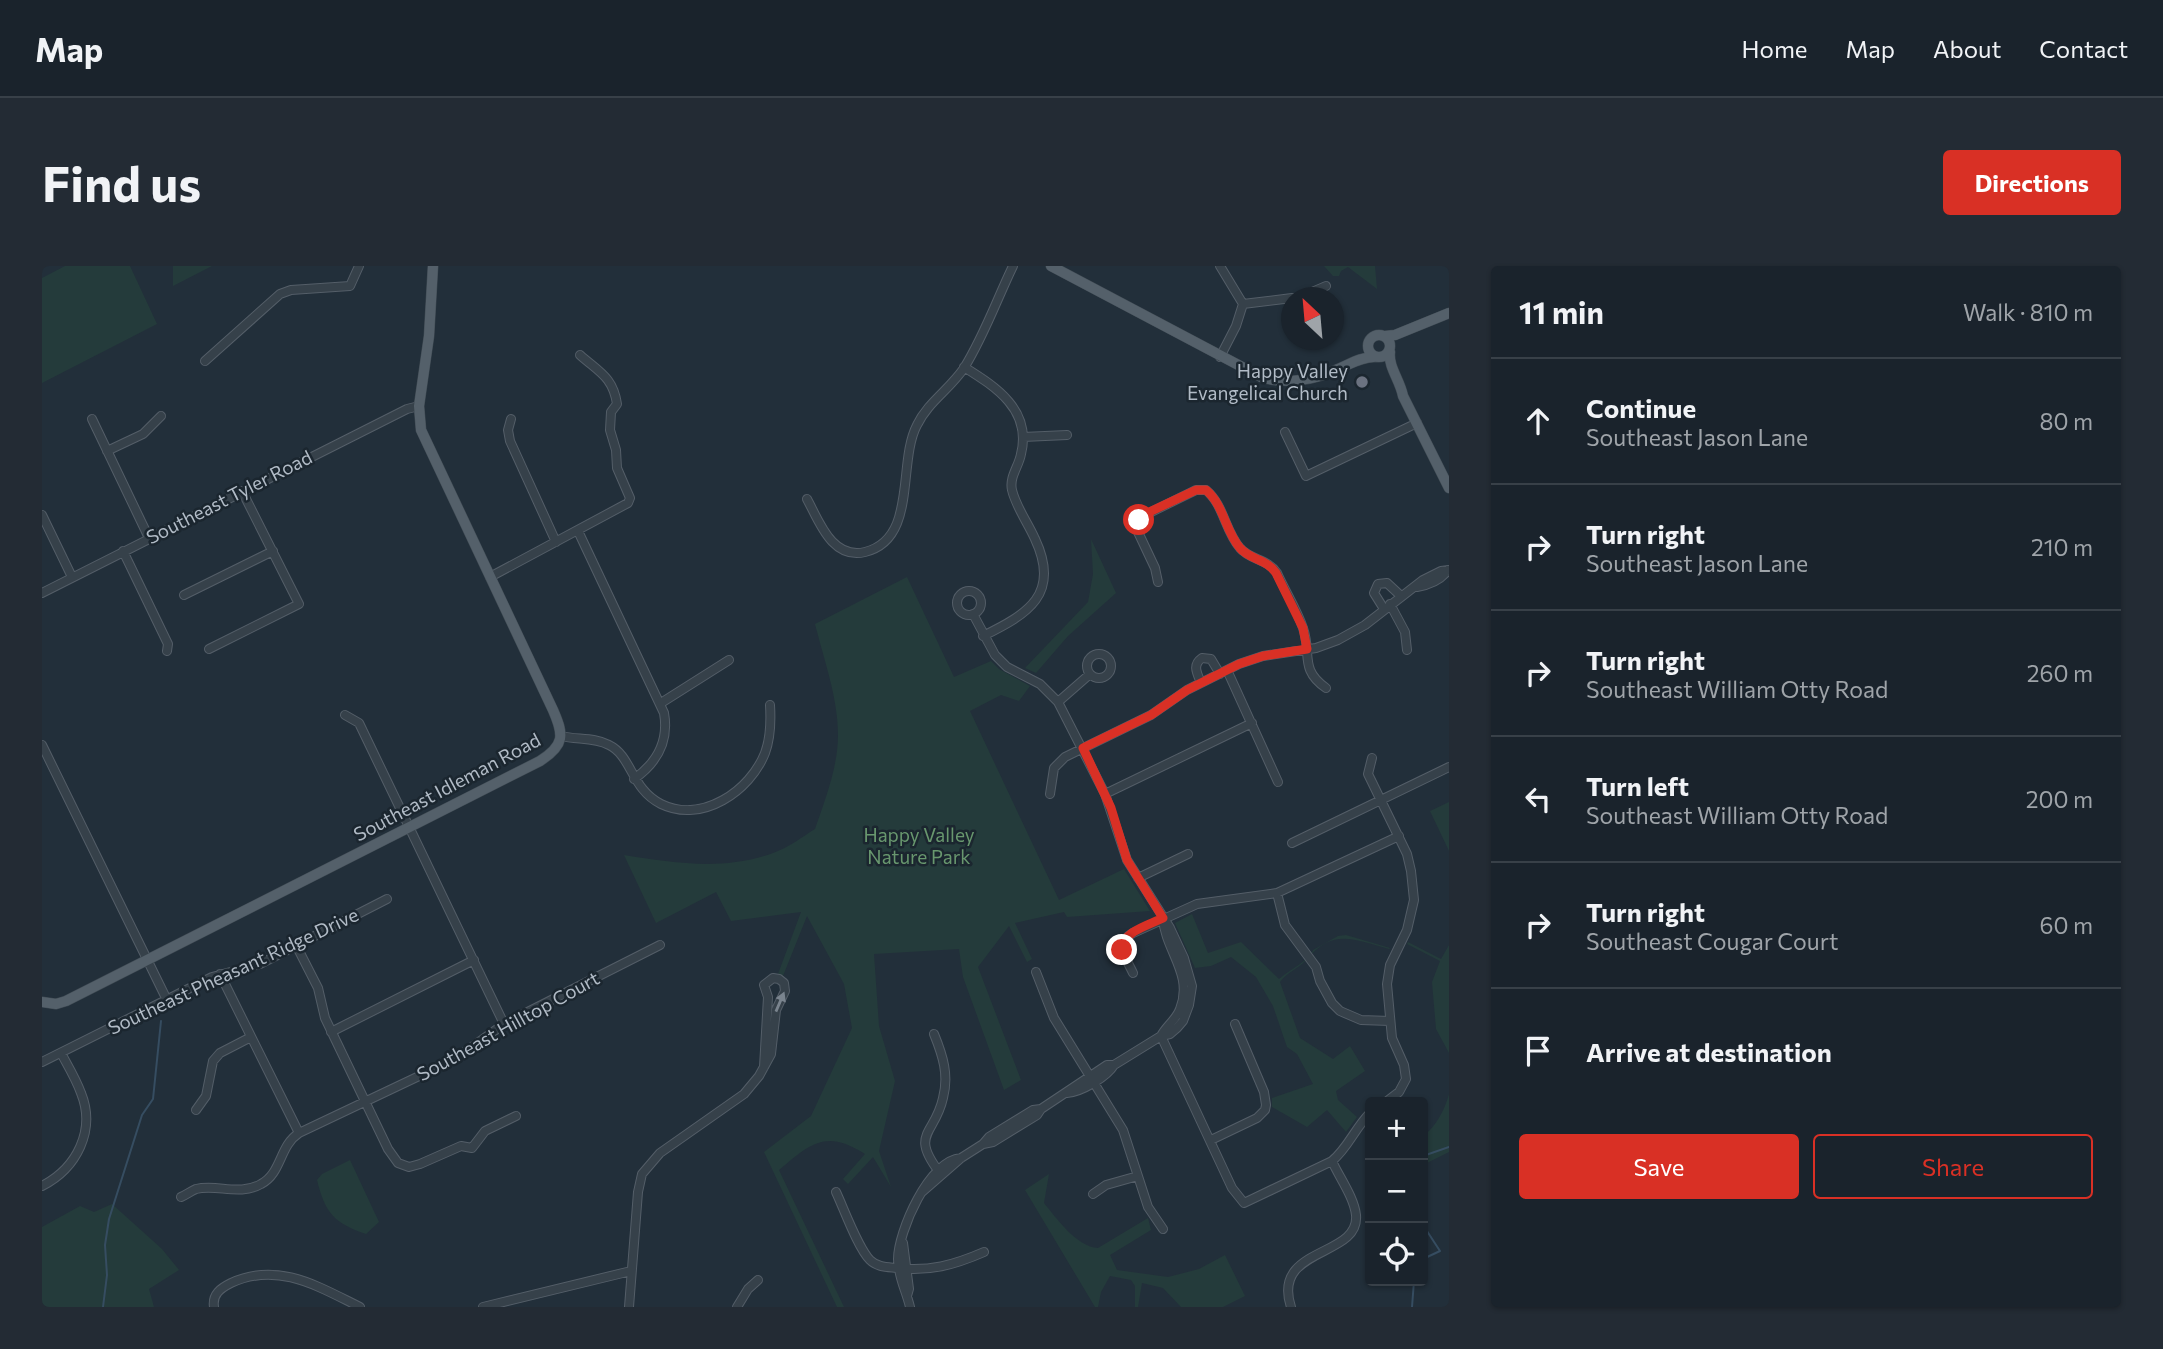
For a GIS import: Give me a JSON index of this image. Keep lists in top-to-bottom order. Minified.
{"streets":{"main road":["Southeast Idleman Road"],"street":["Southeast Tyler Road","Southeast Pheasant Ridge Drive","Southeast Hilltop Court"]},"crossings":[["Southeast Tyler Road","Southeast Idleman Road"]],"parks":["Happy Valley Nature Park"],"places":["Happy Valley Evangelical Church"],"north":"top left","page":{"header":"Map","nav":["Home","Map","About","Contact"],"buttons":["Directions",["Save","Share"]],"title":"Find us","heading":["11 min","Walk · 810 m"],"list":[["Continue","Southeast Jason Lane","80 m"],["Turn right","Southeast Jason Lane","210 m"],["Turn right","Southeast William Otty Road","260 m"],["Turn left","Southeast William Otty Road","200 m"],["Turn right","Southeast Cougar Court","60 m"],"Arrive at destination"],"map_buttons":["+","−"]}}
